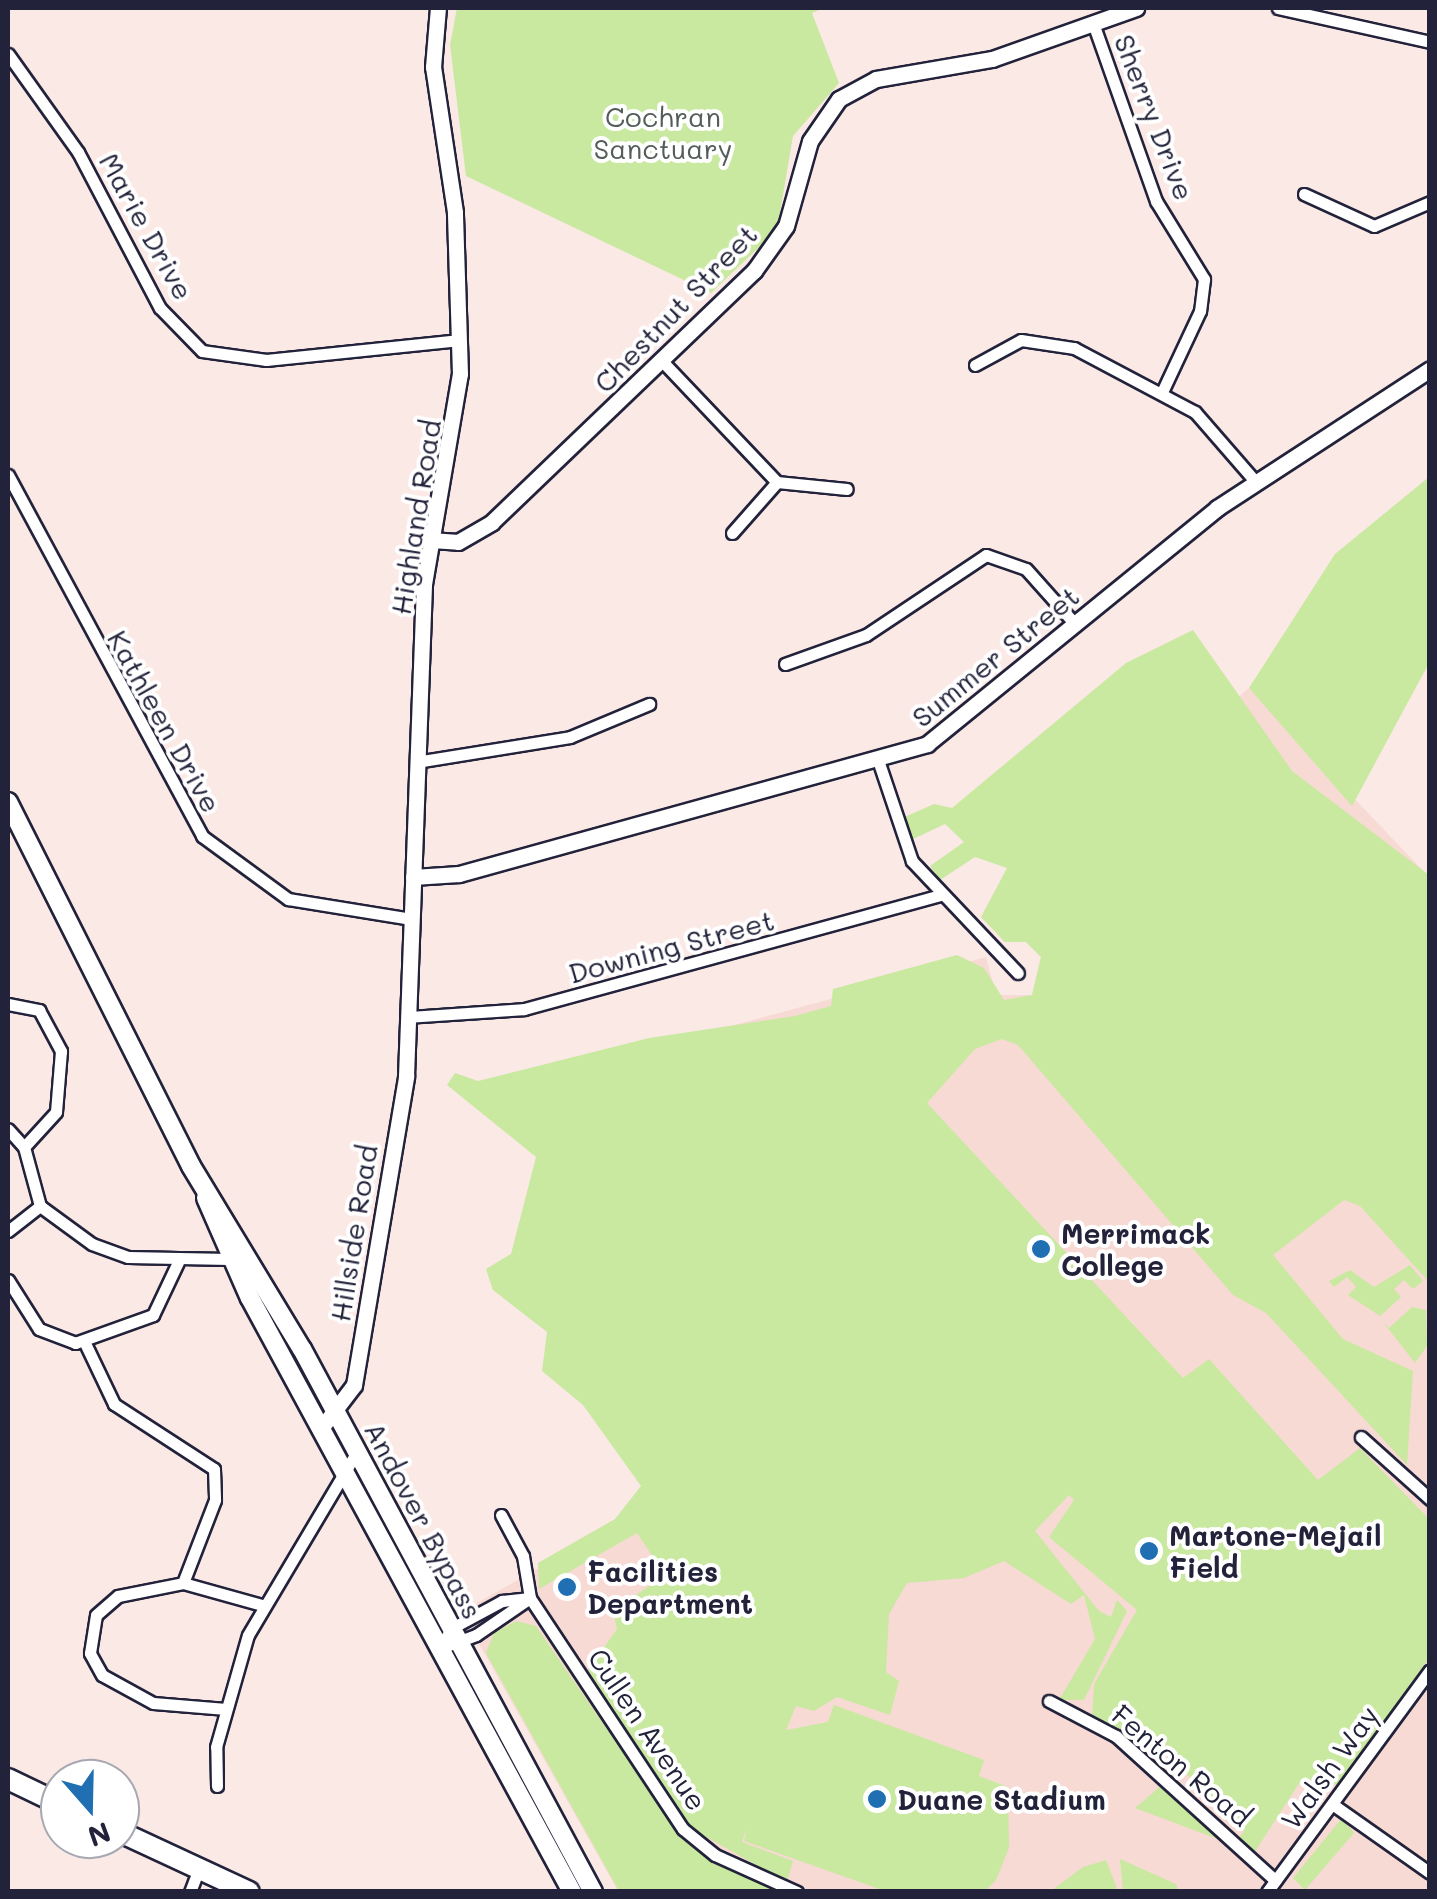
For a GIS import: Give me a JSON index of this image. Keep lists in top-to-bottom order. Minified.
{"streets":{"main road":["Andover Bypass"],"street":["Sherry Drive","Marie Drive","Chestnut Street","Highland Road","Summer Street","Kathleen Drive","Downing Street","Hillside Road","Cullen Avenue","Fenton Road","Walsh Way"]},"crossings":[["Sherry Drive","Chestnut Street"],["Marie Drive","Highland Road"],["Chestnut Street","Highland Road"],["Highland Road","Summer Street"],["Highland Road","Kathleen Drive"],["Highland Road","Downing Street"],["Highland Road","Hillside Road"],["Hillside Road","Andover Bypass"],["Fenton Road","Walsh Way"]],"parks":["Cochran Sanctuary"],"places":["Merrimack College","Martone-Mejail Field","Facilities Department","Duane Stadium"],"north":"bottom"}
